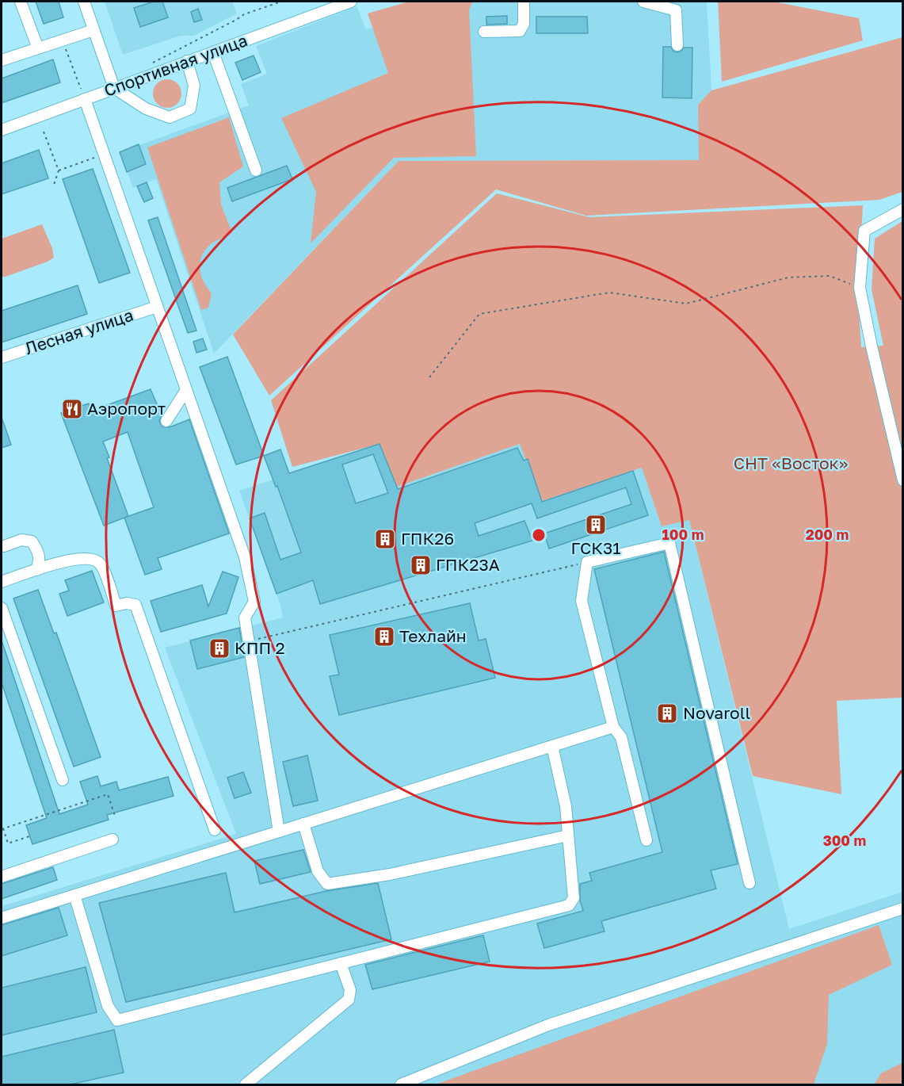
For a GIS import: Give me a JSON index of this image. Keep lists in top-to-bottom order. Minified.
{"streets":{"street":["Спортивная улица","Лесная улица"]},"parks":["СНТ «Восток»"],"places":{"restaurant":["Аэропорт"],"building":["ГСК31","ГПК26","ГПК23А","Техлайн","КПП 2","Novaroll"]},"rings":["100 m","200 m","300 m"]}
